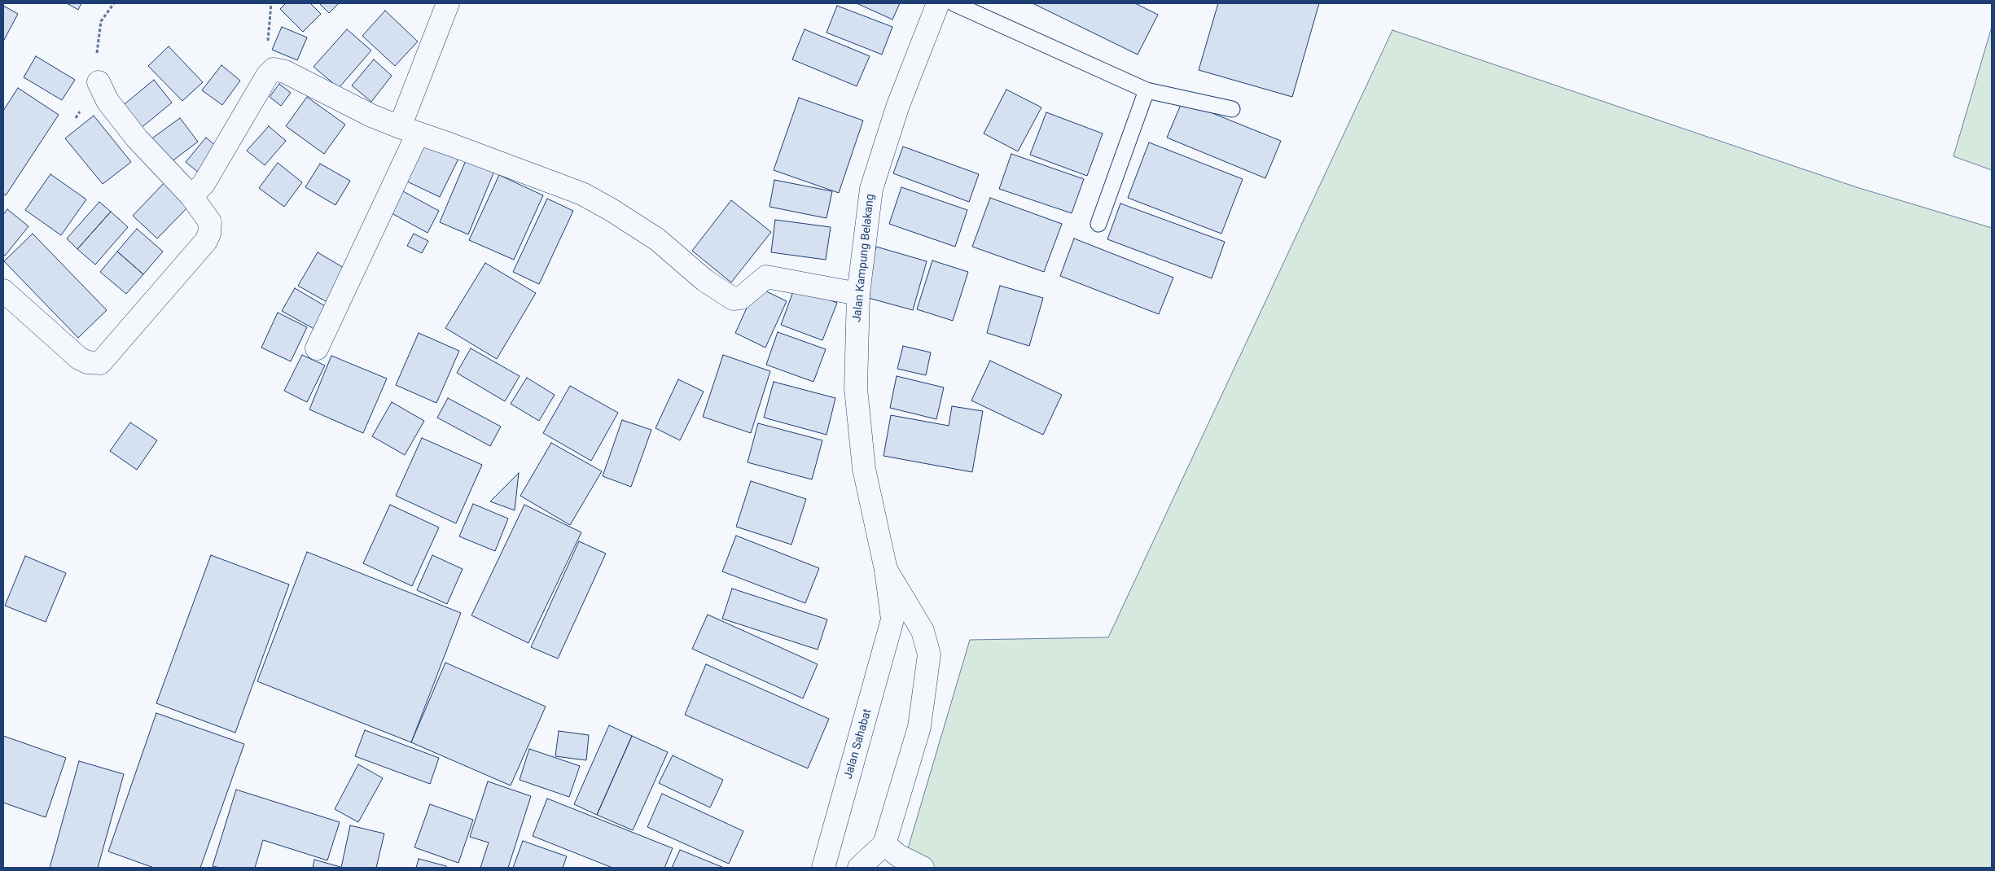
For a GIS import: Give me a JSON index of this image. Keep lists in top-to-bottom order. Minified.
{"streets":{"street":["Jalan Kampung Belakang","Jalan Sahabat"]},"crossings":[["Jalan Kampung Belakang","Jalan Sahabat"]]}
